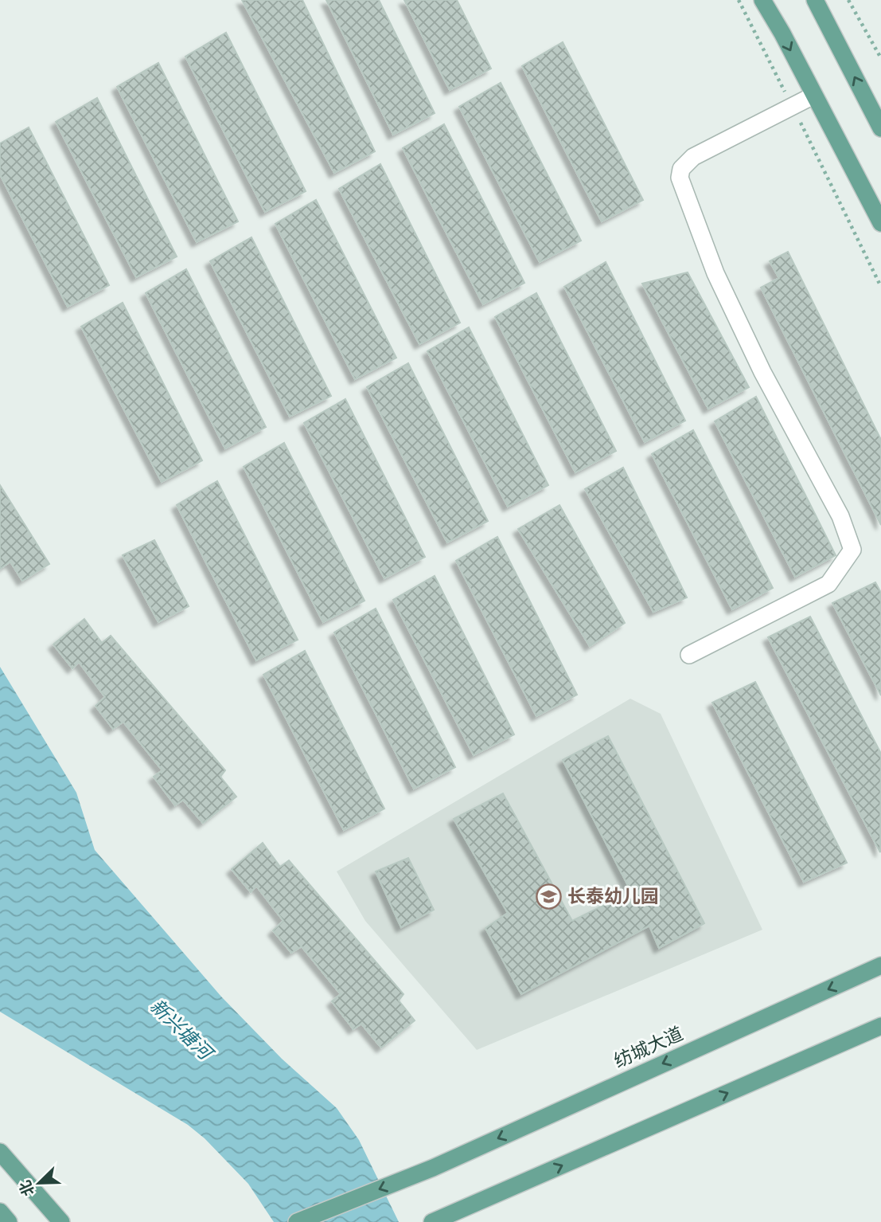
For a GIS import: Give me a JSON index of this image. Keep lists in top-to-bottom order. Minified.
{"streets":{"main road":["纺城大道"]},"water":["新兴塘河"],"places":{"school or university":["长泰幼儿园"]},"north":"bottom left"}
